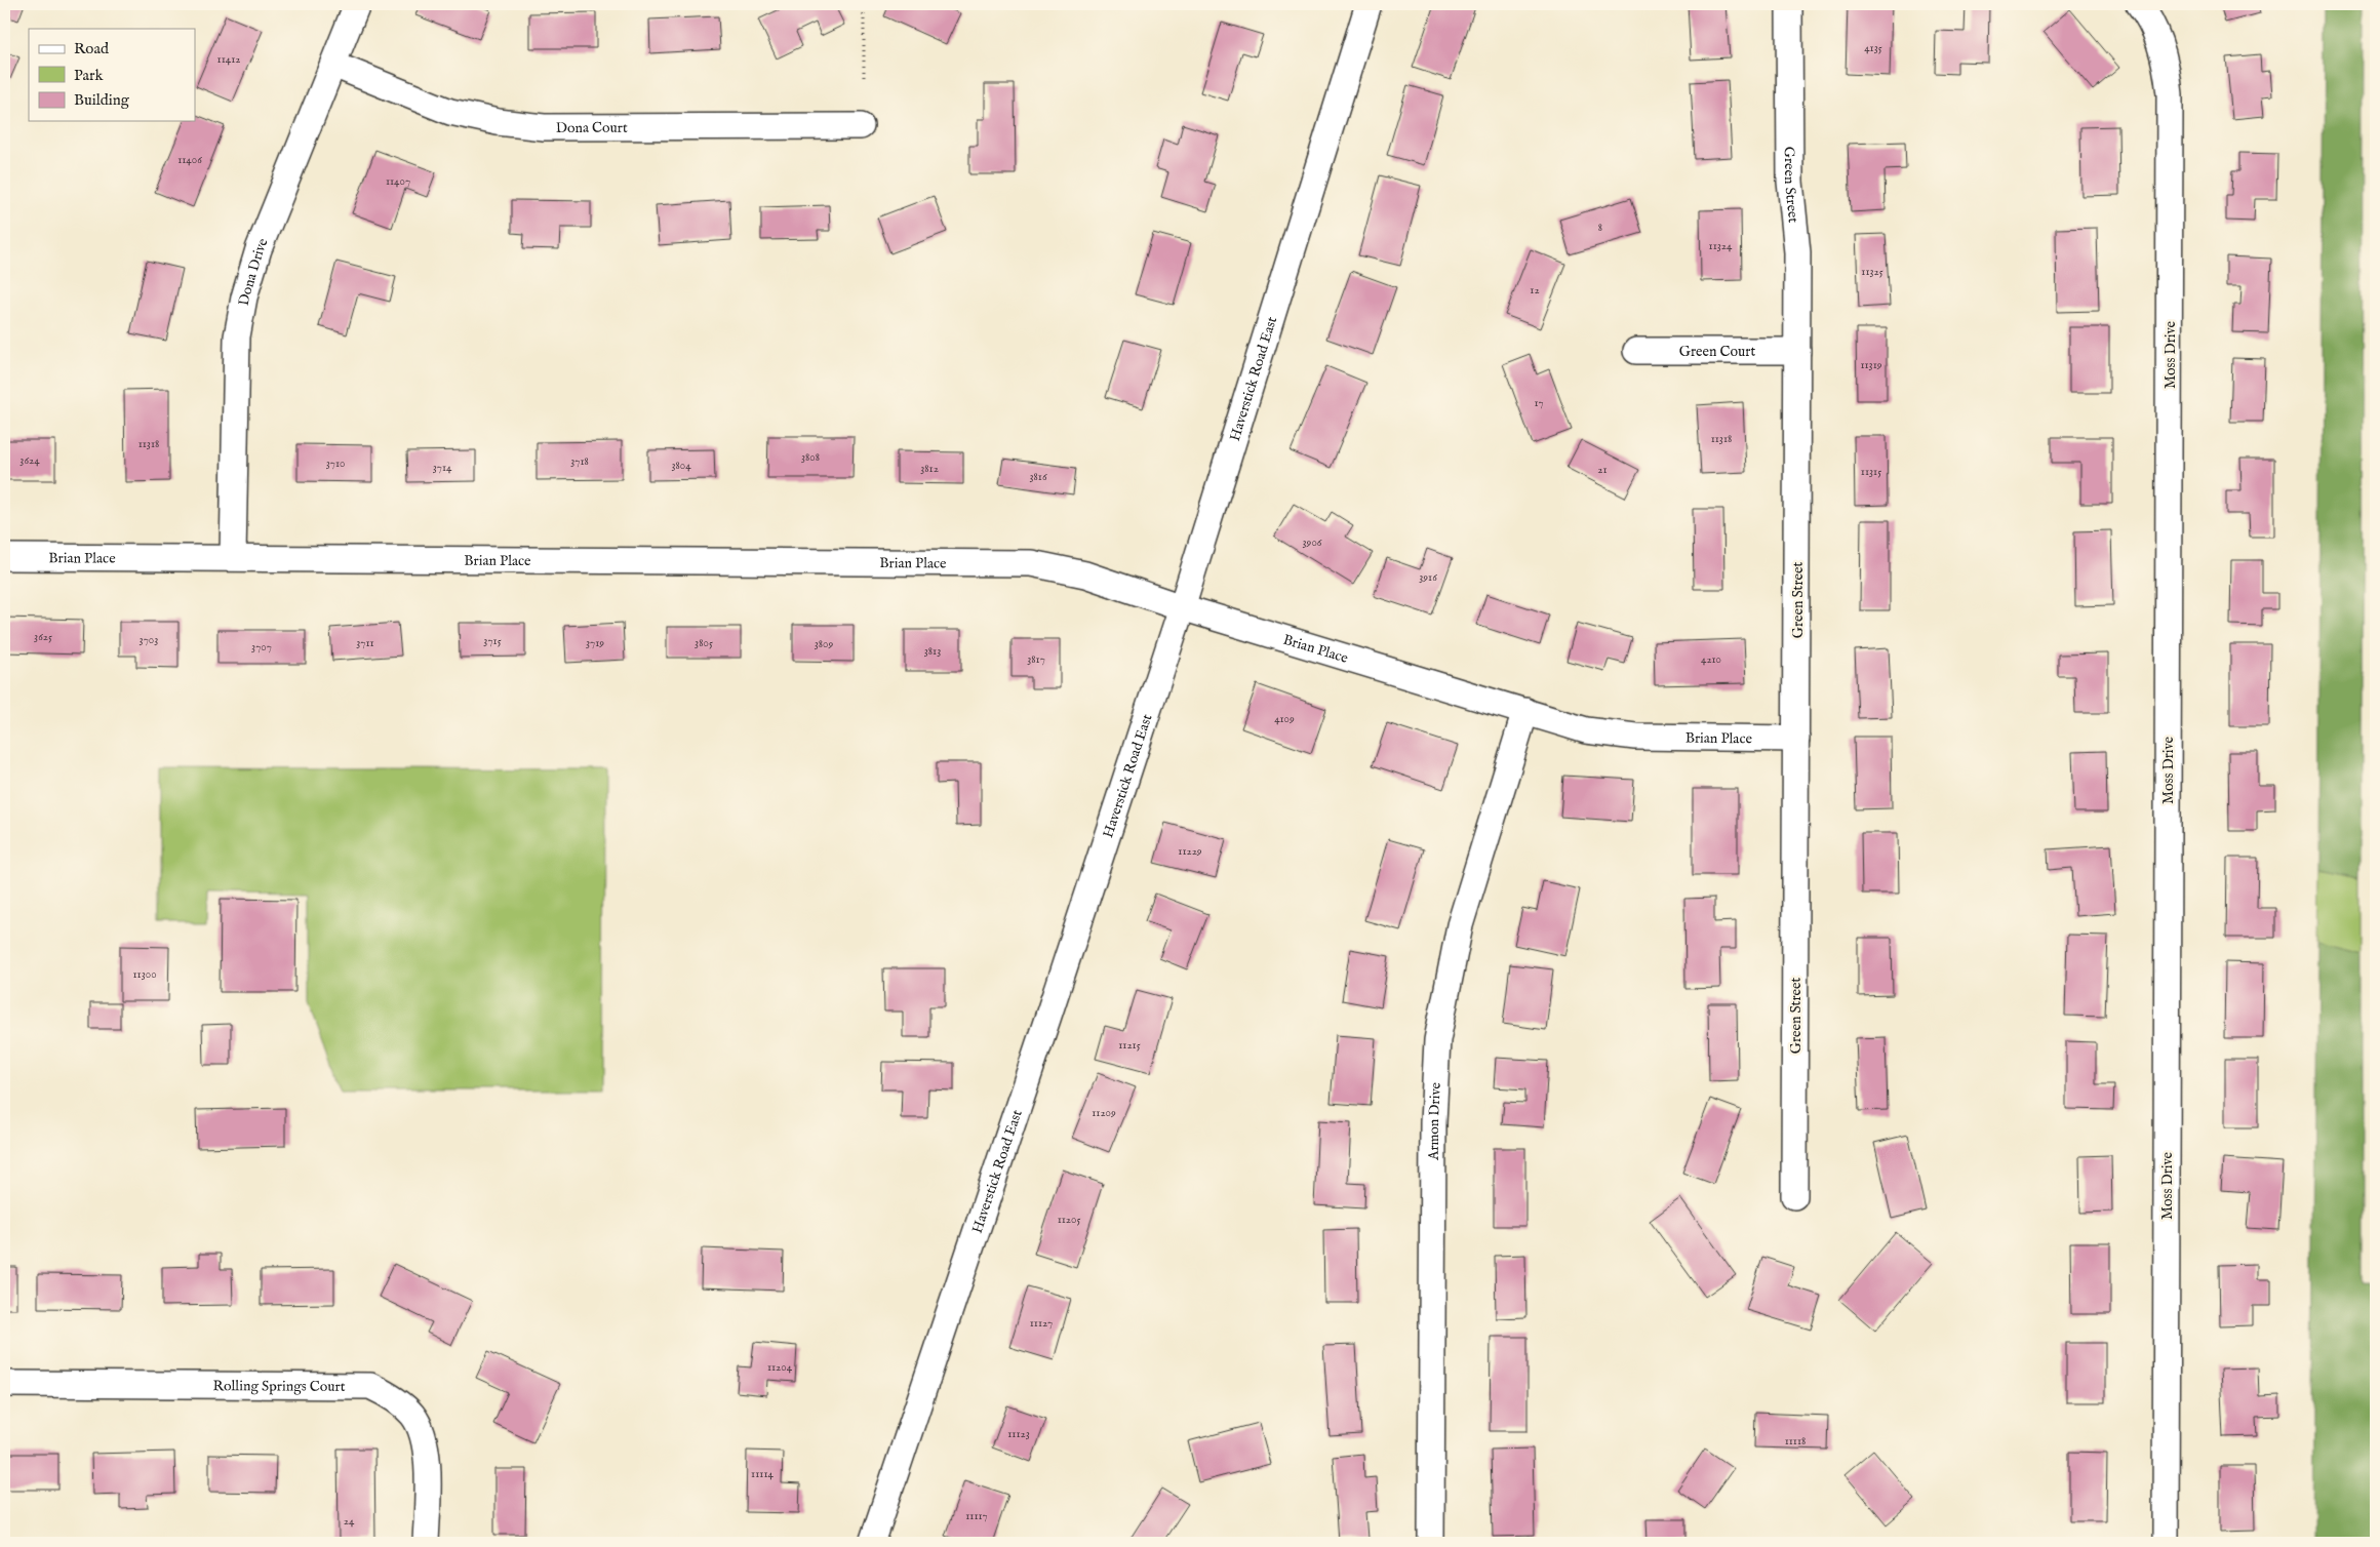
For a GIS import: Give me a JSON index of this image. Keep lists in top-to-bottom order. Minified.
{"streets":{"street":["Dona Court","Green Street","Dona Drive","Green Court","Moss Drive","Haverstick Road East","Brian Place","Armon Drive","Rolling Springs Court"]},"crossings":[["Dona Court","Dona Drive"],["Green Street","Green Court"],["Green Street","Brian Place"],["Dona Drive","Brian Place"],["Haverstick Road East","Brian Place"],["Brian Place","Armon Drive"]],"house_numbers":["4135","11412","11406","11407","8","11324","11325","12","11319","17","11318","11318","3808","3624","3718","3710","3804","3714","3812","21","11315","3816","3906","3916","3625","3703","3715","3711","3719","3805","3809","3707","3813","3817","4210","4109","11229","11300","11215","11209","11205","11127","11204","11123","11118","11114","11117","24"],"legend":["Road","Park","Building"]}
